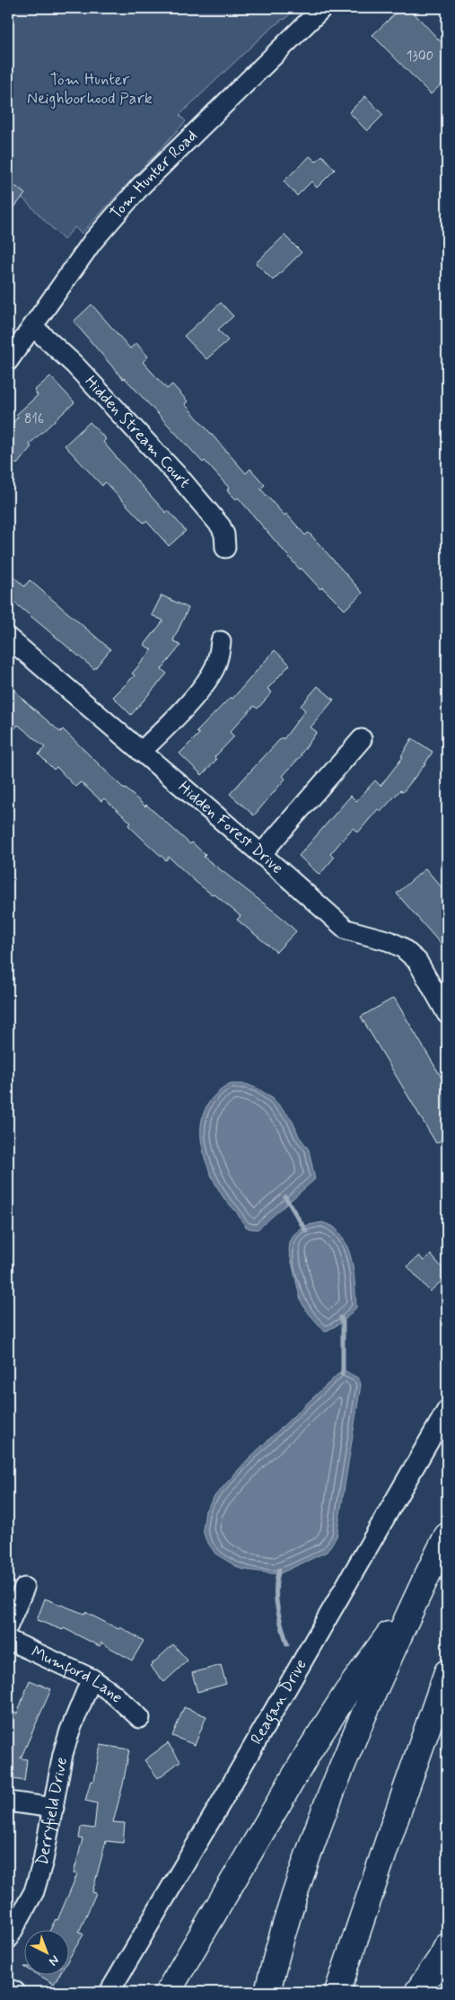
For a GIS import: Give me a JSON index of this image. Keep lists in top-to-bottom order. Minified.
{"streets":{"street":["Tom Hunter Road","Hidden Stream Court","Hidden Forest Drive","Mumford Lane","Reagan Drive","Derryfield Drive"]},"crossings":[["Tom Hunter Road","Hidden Stream Court"],["Mumford Lane","Derryfield Drive"]],"parks":["Tom Hunter Neighborhood Park"],"house_numbers":["1300","816"],"north":"bottom right"}
